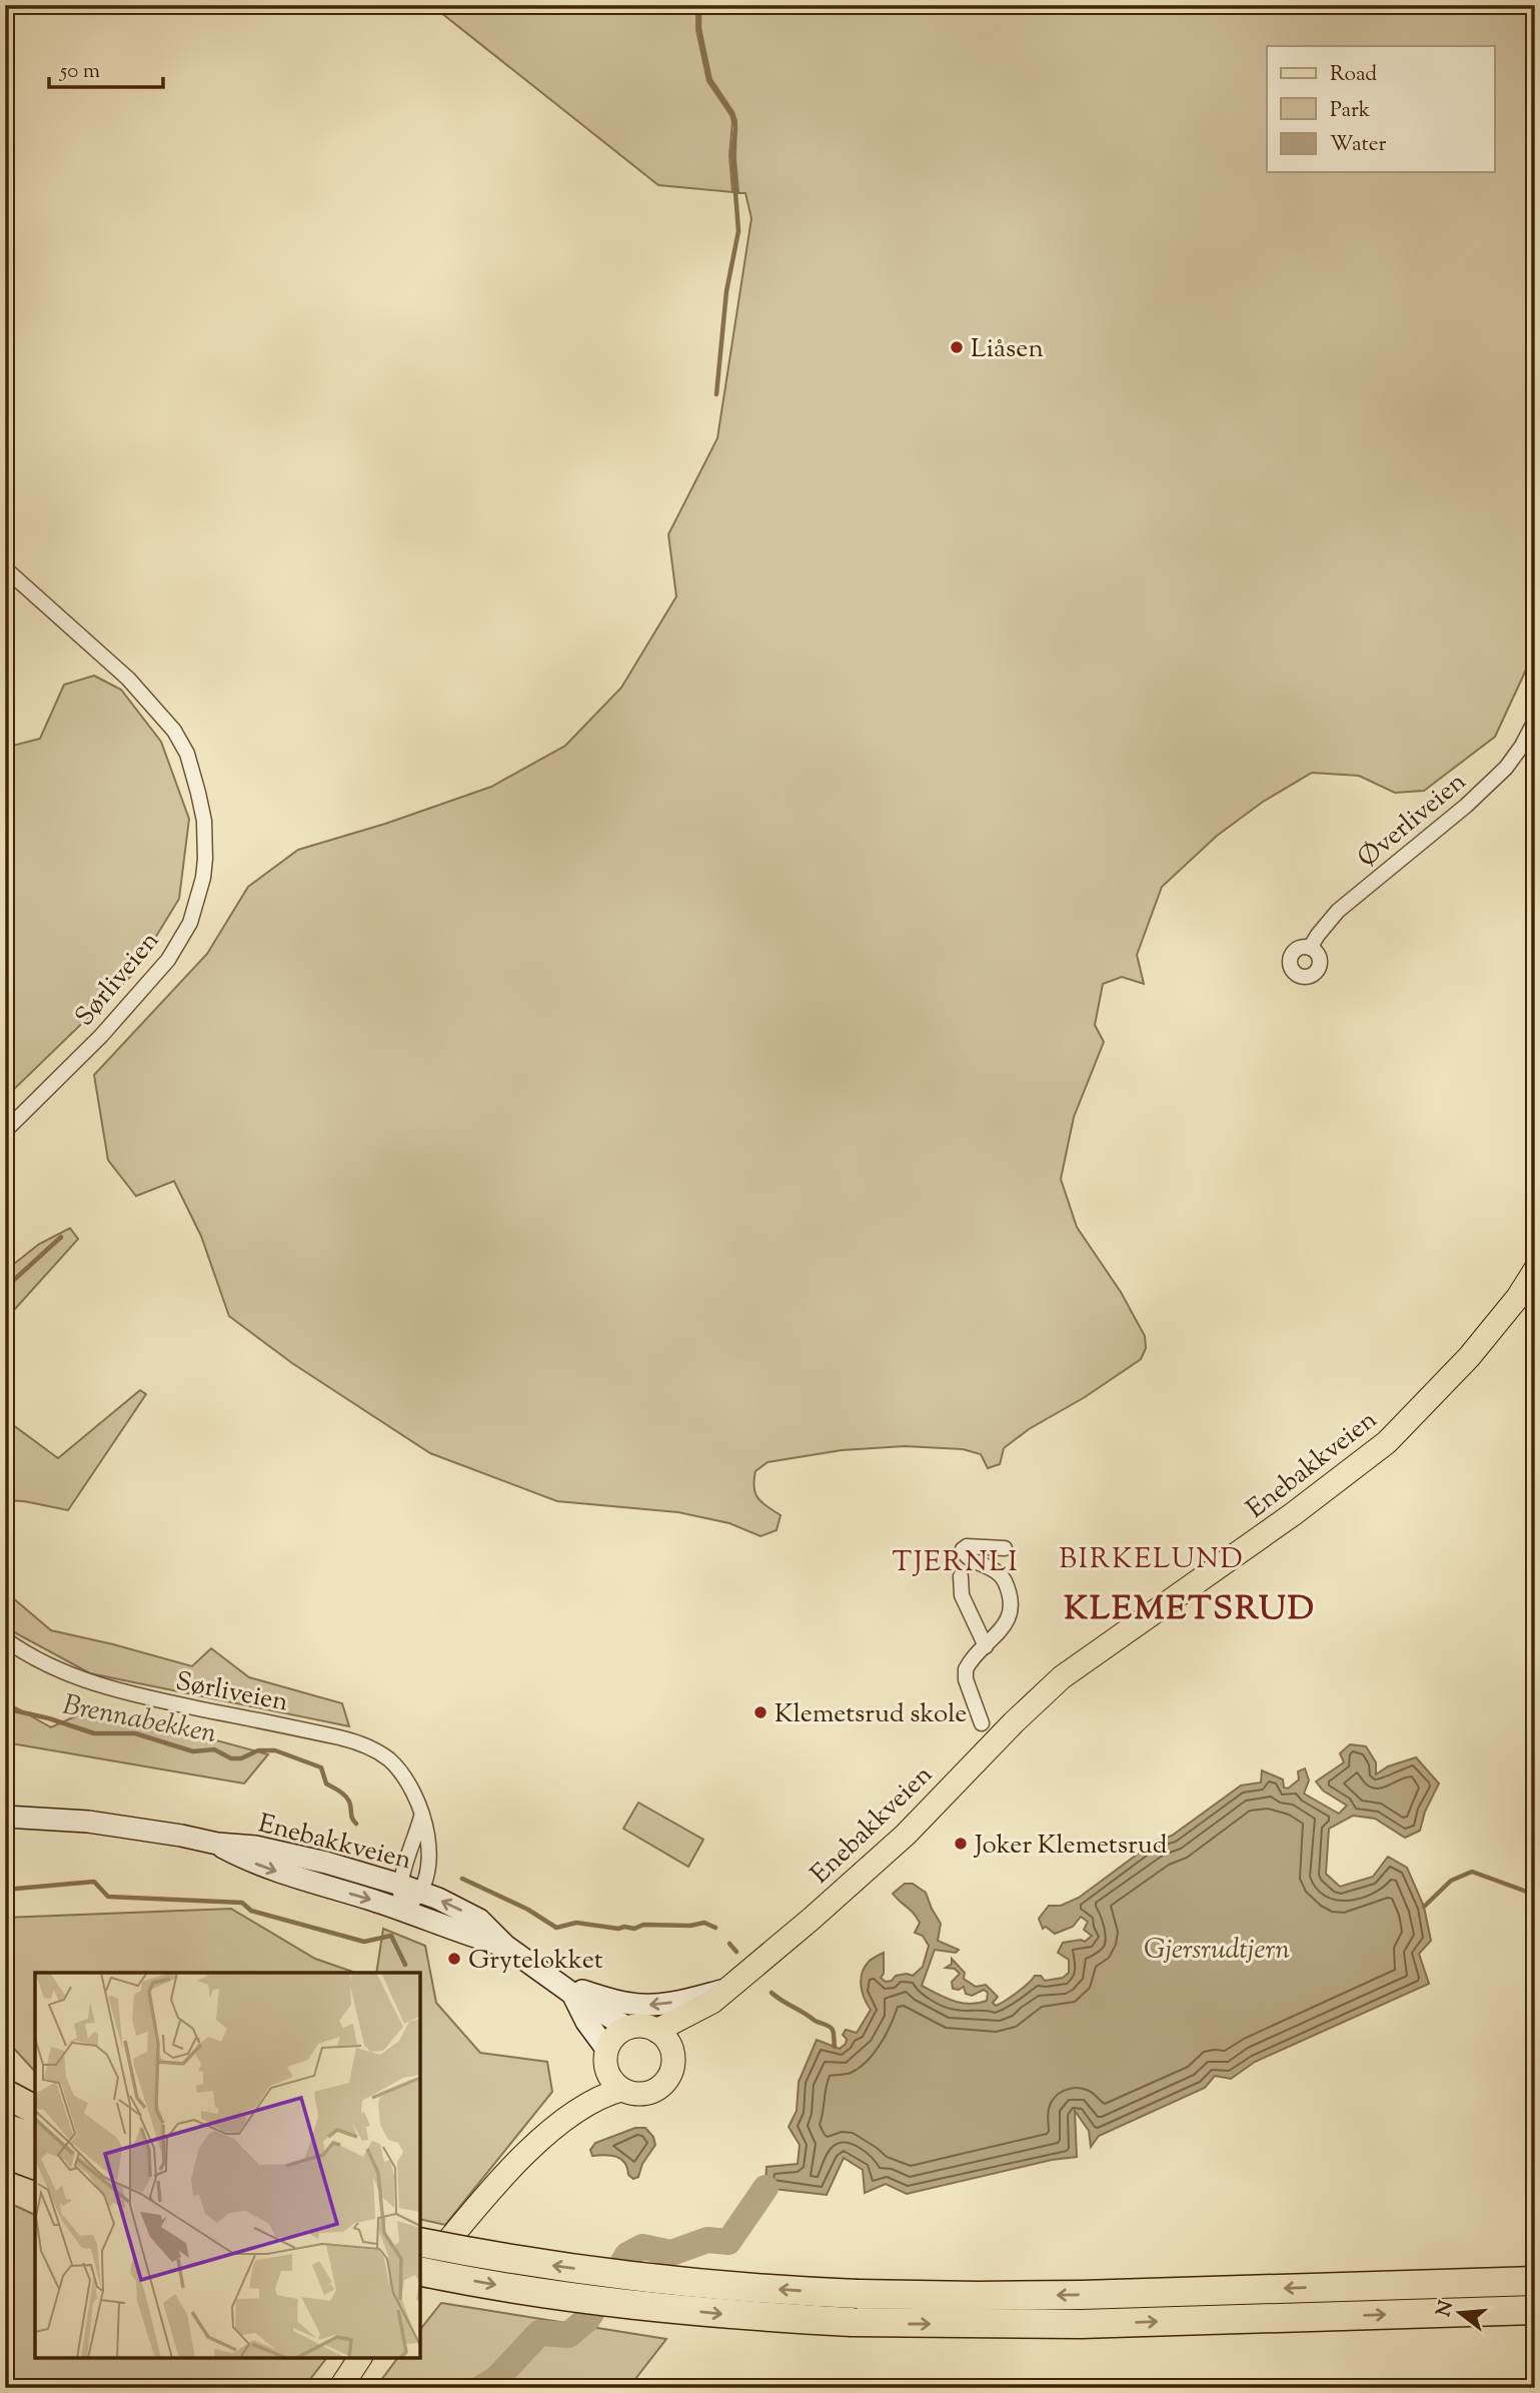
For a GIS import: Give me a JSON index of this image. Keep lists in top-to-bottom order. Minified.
{"streets":{"main road":["Enebakkveien"],"street":["Øverliveien","Sørliveien"]},"crossings":[["Sørliveien","Enebakkveien"]],"districts":["BIRKELUND","TJERNLI","KLEMETSRUD"],"water":["Brennabekken","Gjersrudtjern"],"places":["Liåsen","Klemetsrud skole","Joker Klemetsrud","Grytelokket"],"legend":["Road","Park","Water"],"scale_bar":"50 m","north":"left"}
